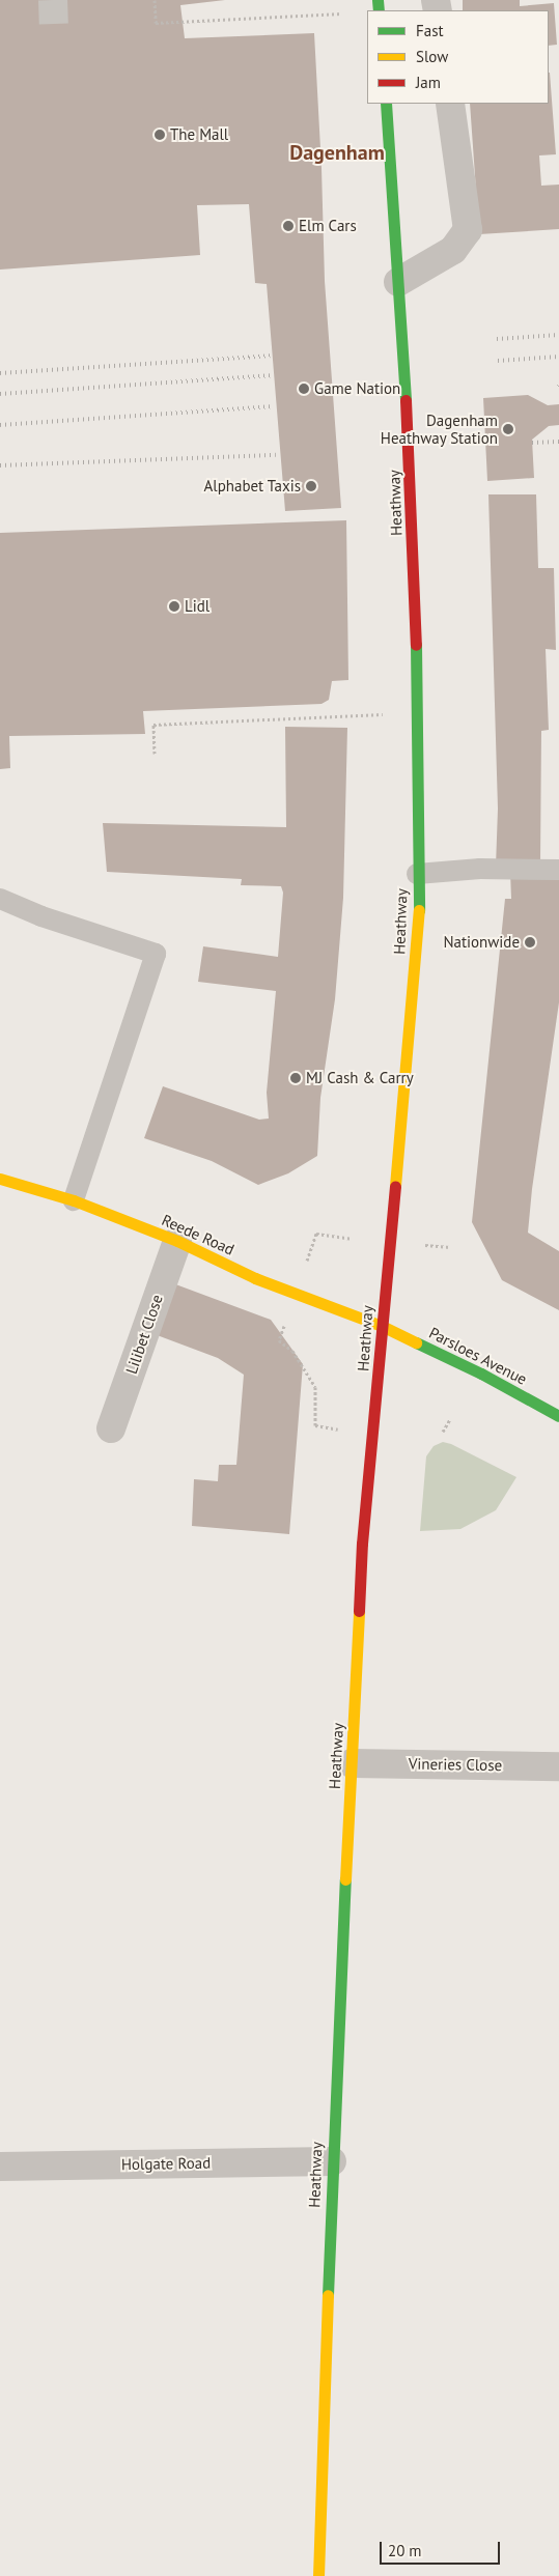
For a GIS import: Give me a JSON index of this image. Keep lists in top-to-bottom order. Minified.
{"streets":{"main road":["Heathway","Reede Road","Parsloes Avenue"],"street":["Lilibet Close","Vineries Close","Holgate Road"]},"crossings":[["Heathway","Reede Road"],["Heathway","Parsloes Avenue"],["Heathway","Vineries Close"],["Heathway","Holgate Road"],["Reede Road","Lilibet Close"],["Reede Road","Parsloes Avenue"]],"districts":["Dagenham"],"places":["The Mall","Elm Cars","Game Nation","Dagenham Heathway Station","Alphabet Taxis","Lidl","Nationwide","MJ Cash & Carry"],"legend":["Fast","Slow","Jam"],"scale_bar":"20 m"}
